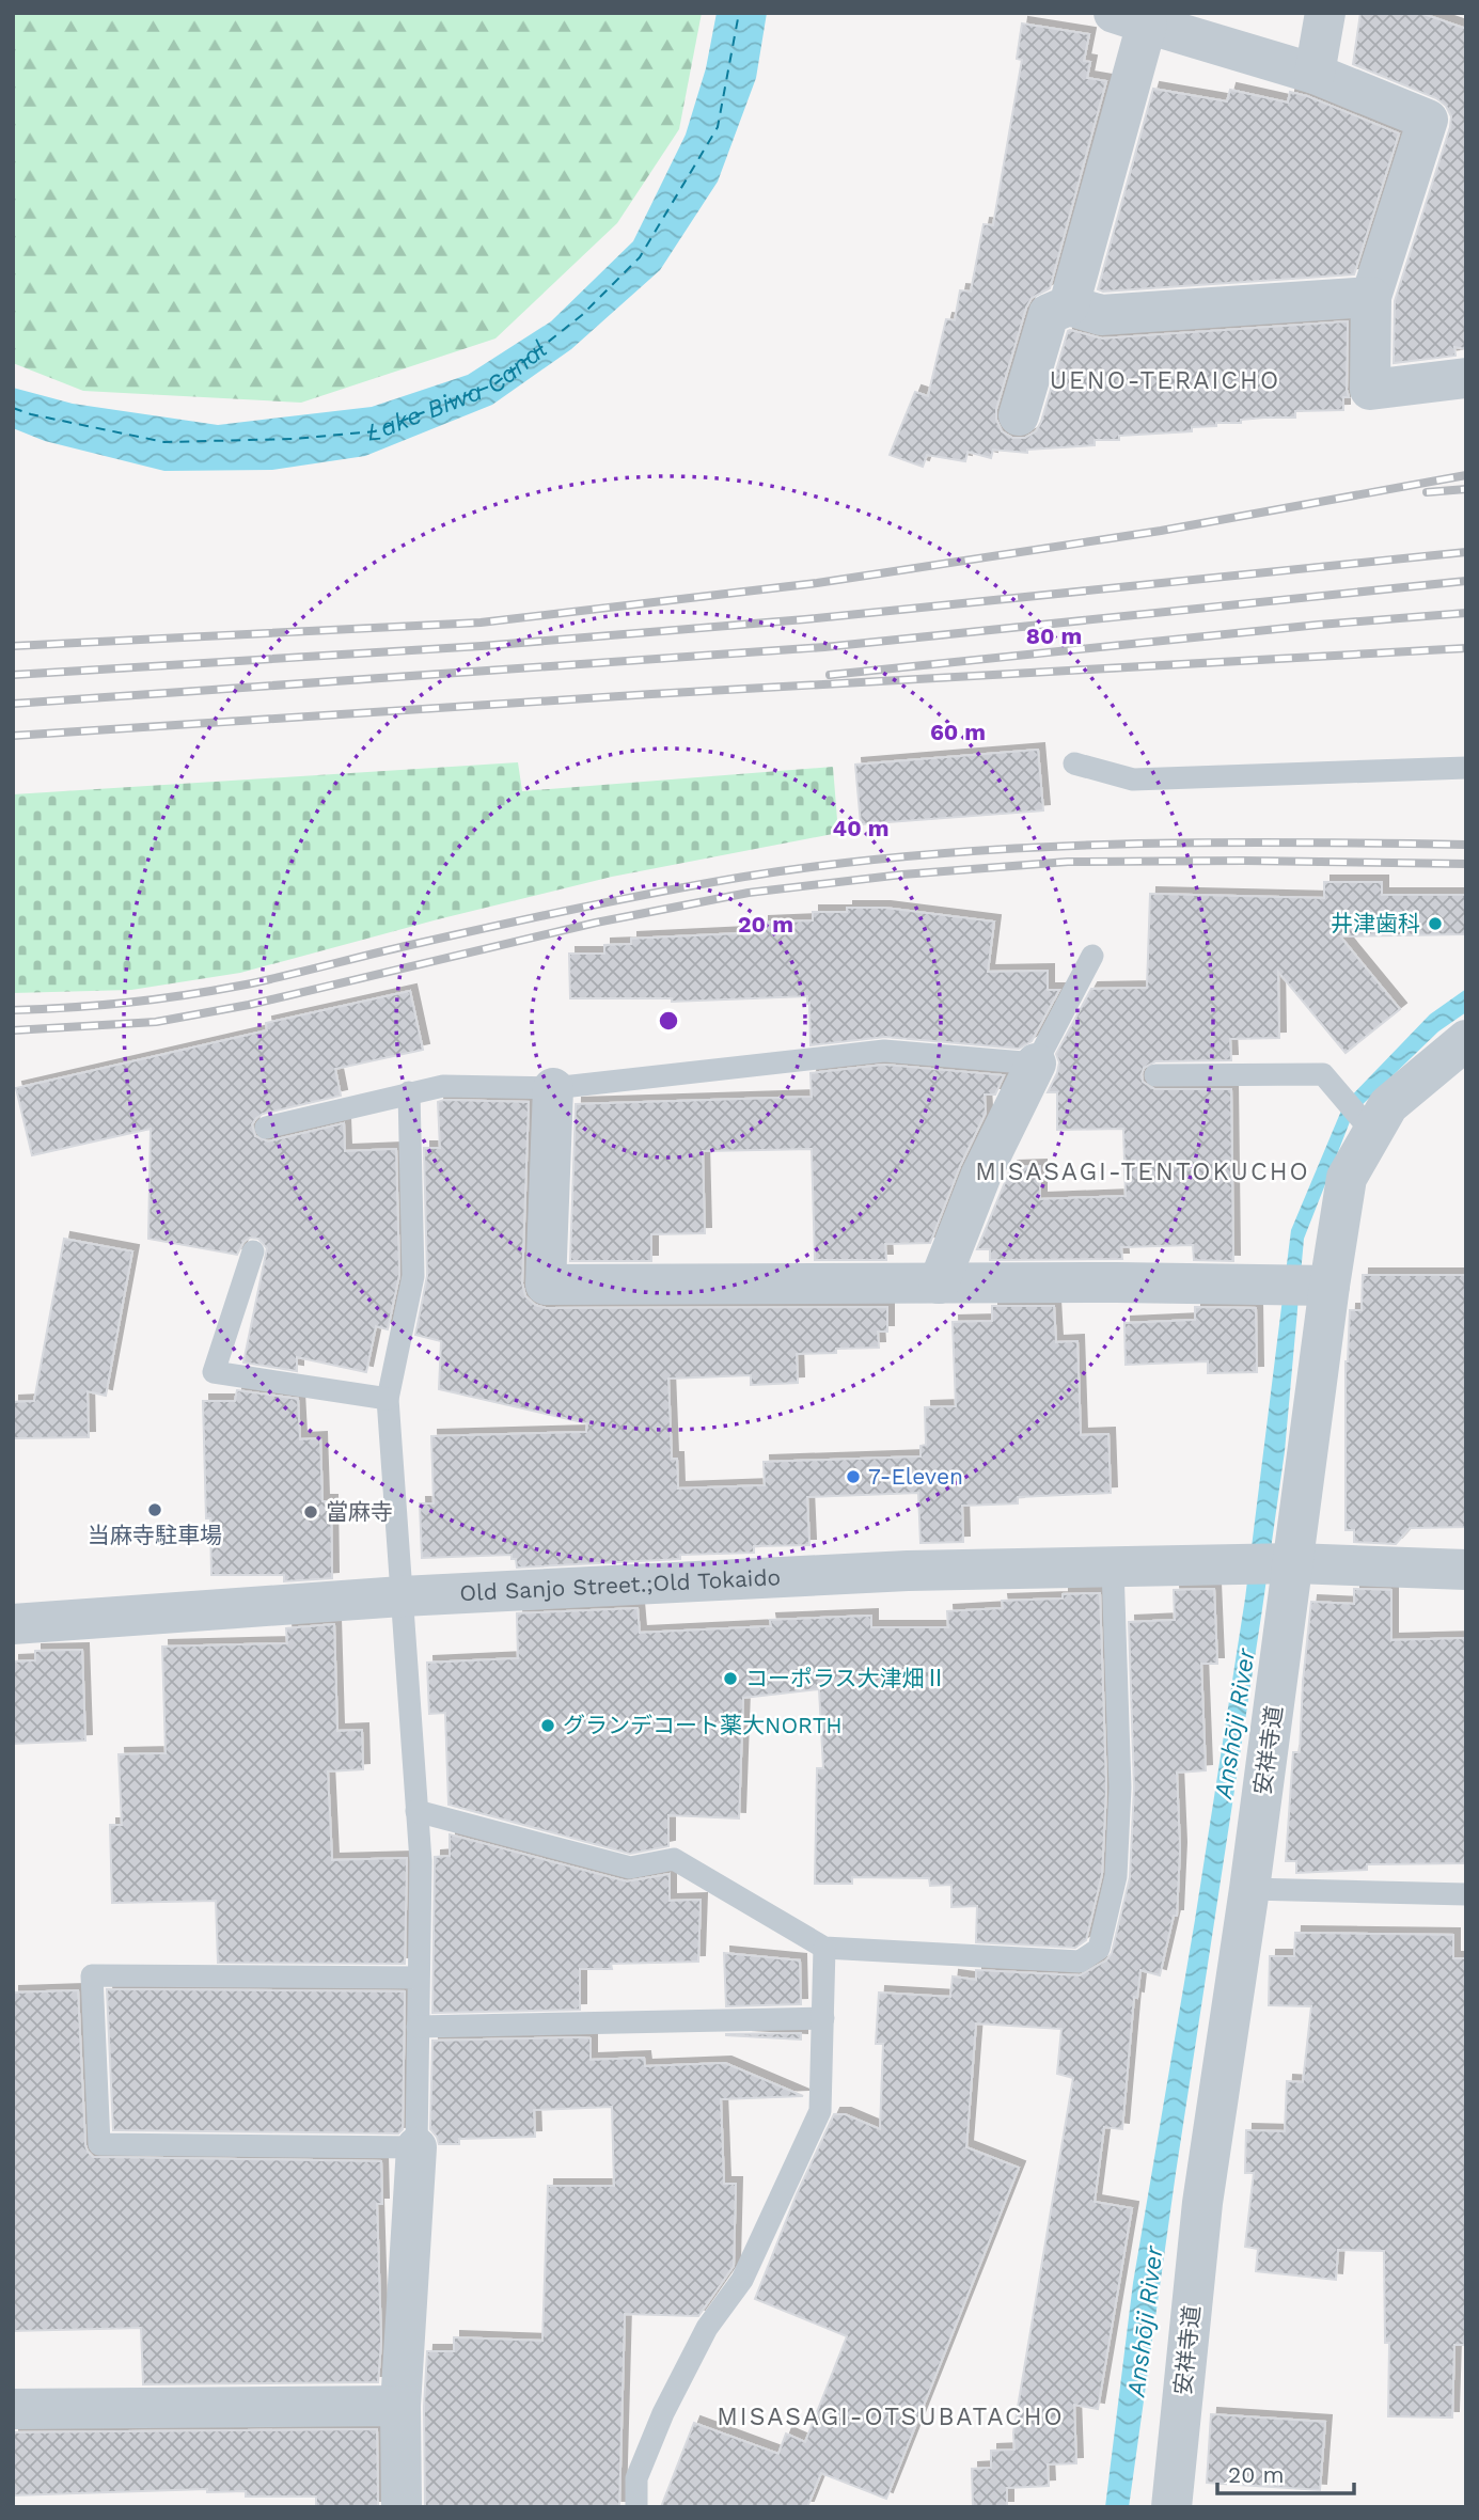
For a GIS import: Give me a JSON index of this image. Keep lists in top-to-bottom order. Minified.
{"streets":{"street":["Old Sanjo Street.;Old Tokaido","安祥寺道"]},"crossings":[["Old Sanjo Street.;Old Tokaido","安祥寺道"]],"districts":["UENO-TERAICHO","MISASAGI-TENTOKUCHO","MISASAGI-OTSUBATACHO"],"water":["Lake Biwa Canal","Anshōji River"],"places":["井津歯科","7-Eleven","当麻寺駐車場","當麻寺","コーポラス大津畑Ⅱ","グランデコート薬大NORTH"],"scale_bar":"20 m","rings":["80 m","60 m","40 m","20 m"]}
